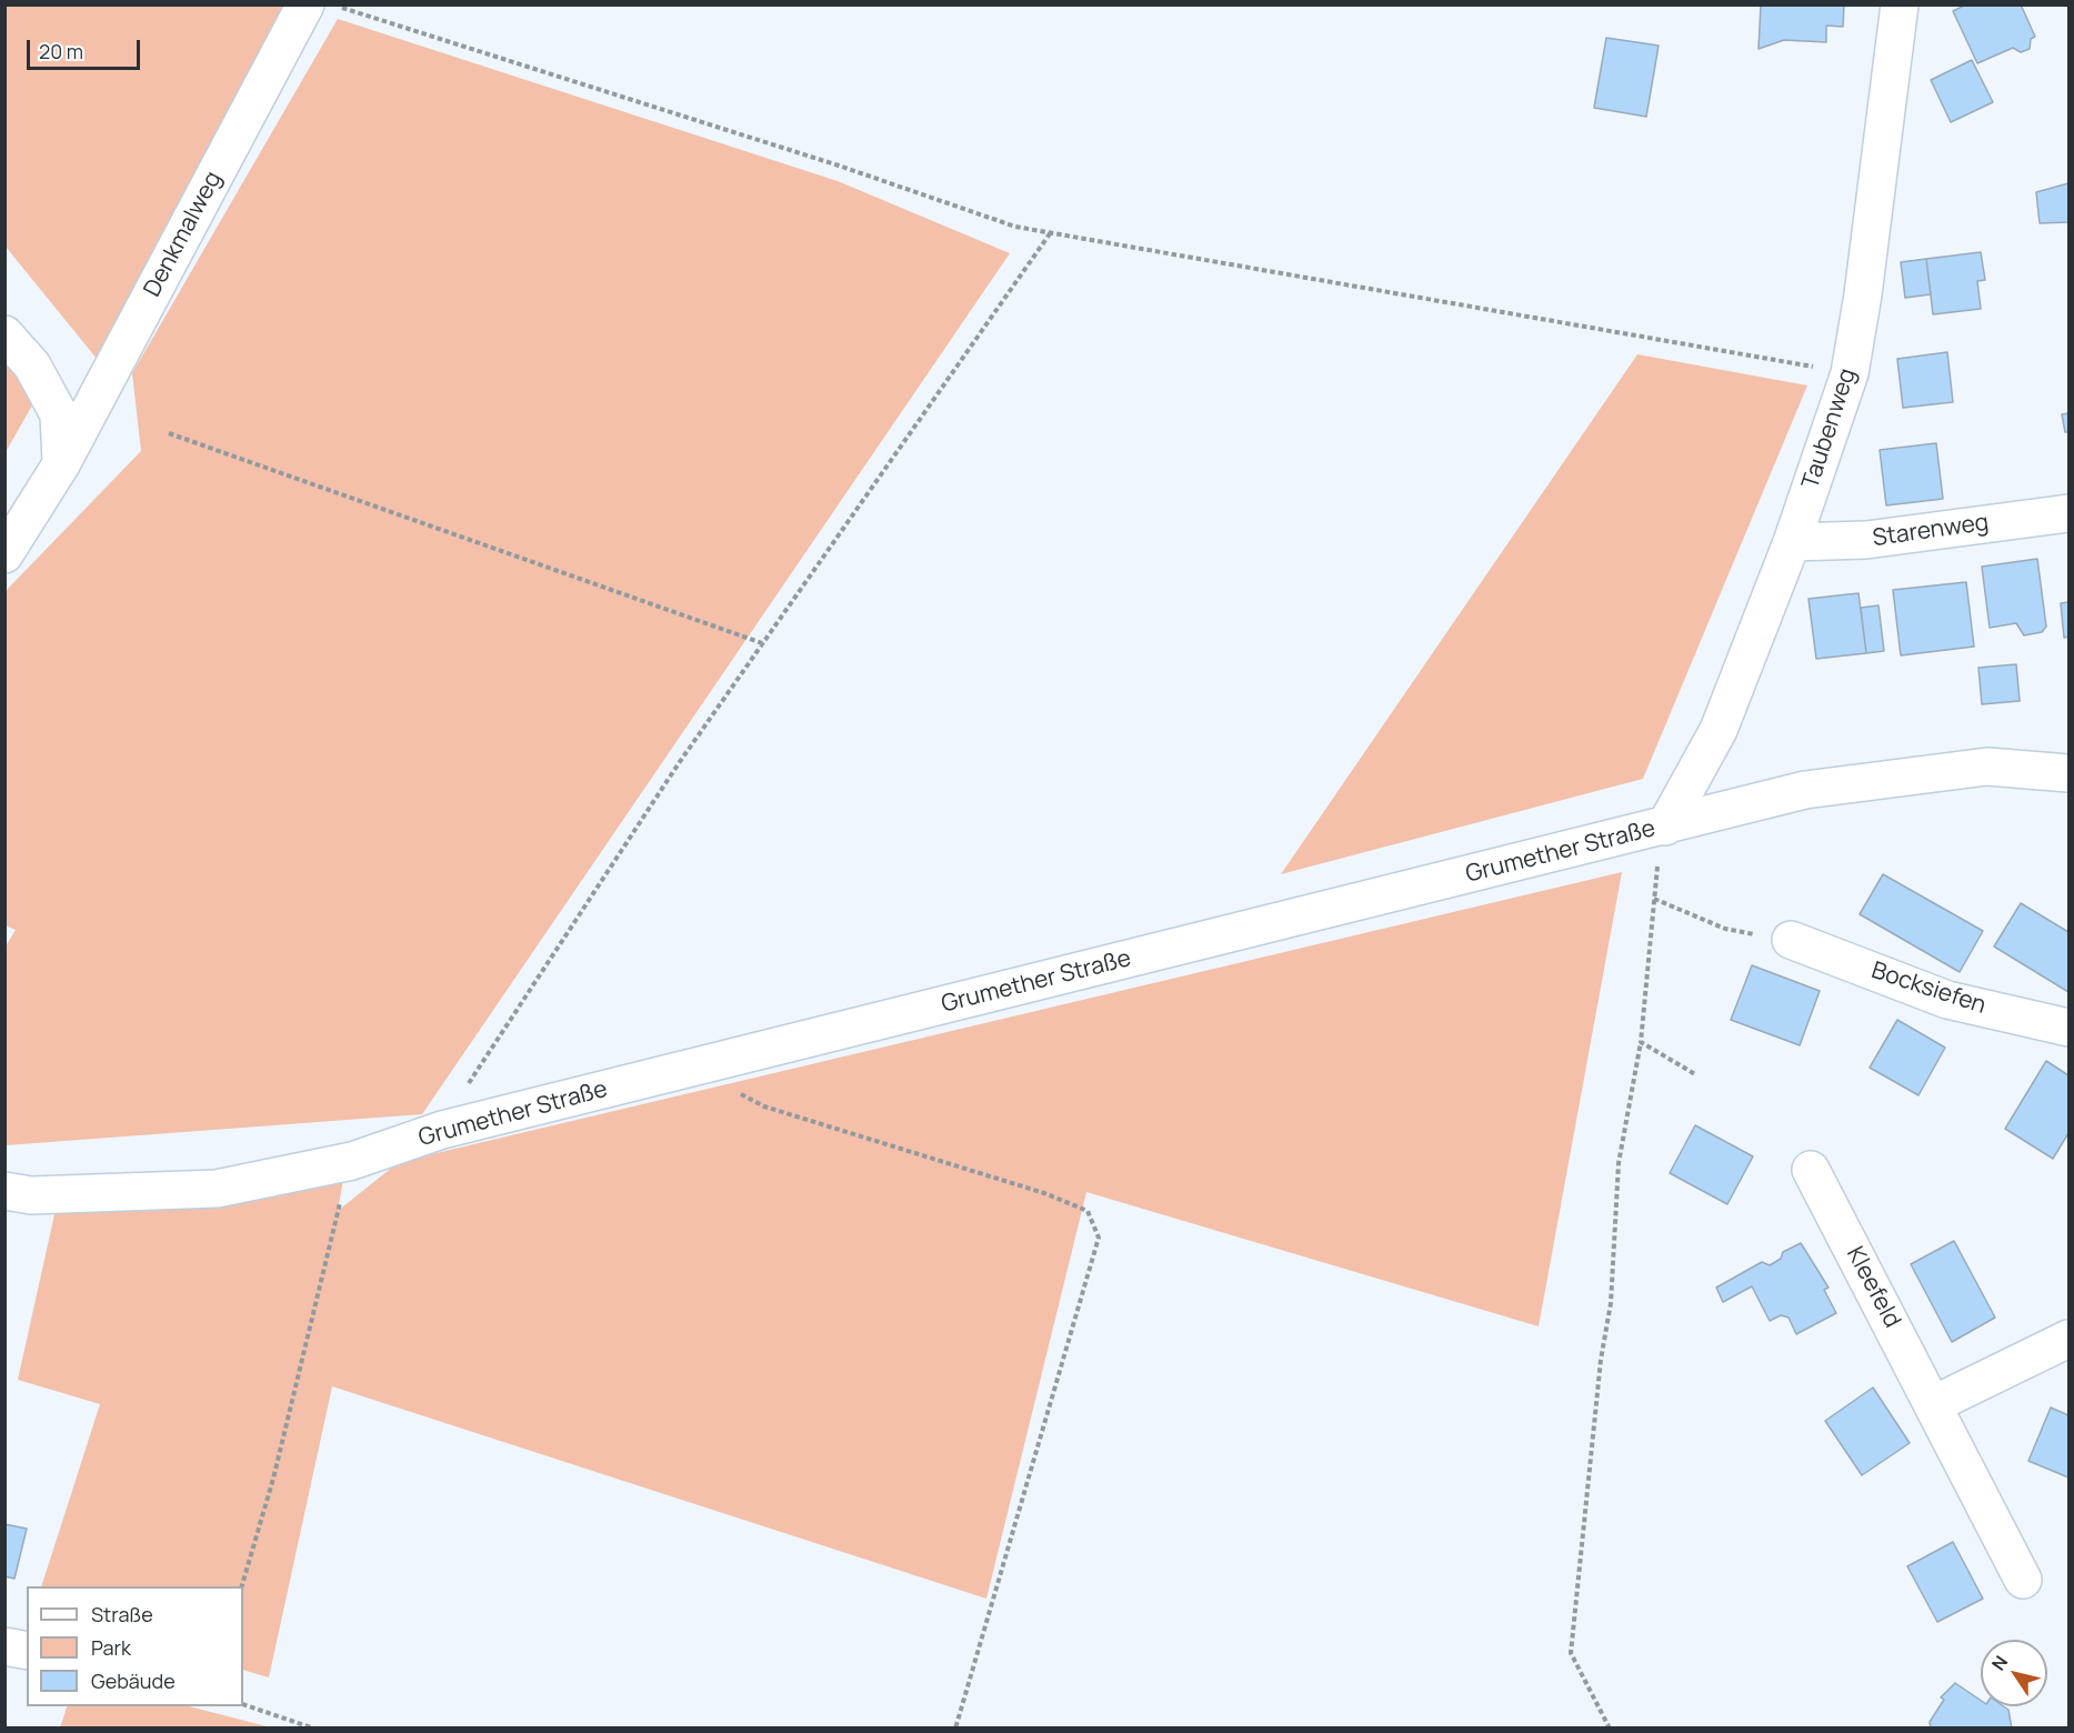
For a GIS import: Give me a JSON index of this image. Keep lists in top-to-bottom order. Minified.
{"streets":{"street":["Denkmalweg","Taubenweg","Starenweg","Grumether Straße","Bocksiefen","Kleefeld"]},"crossings":[["Taubenweg","Starenweg"],["Taubenweg","Grumether Straße"]],"legend":["Straße","Park","Gebäude"],"scale_bar":"20 m","north":"top left"}
